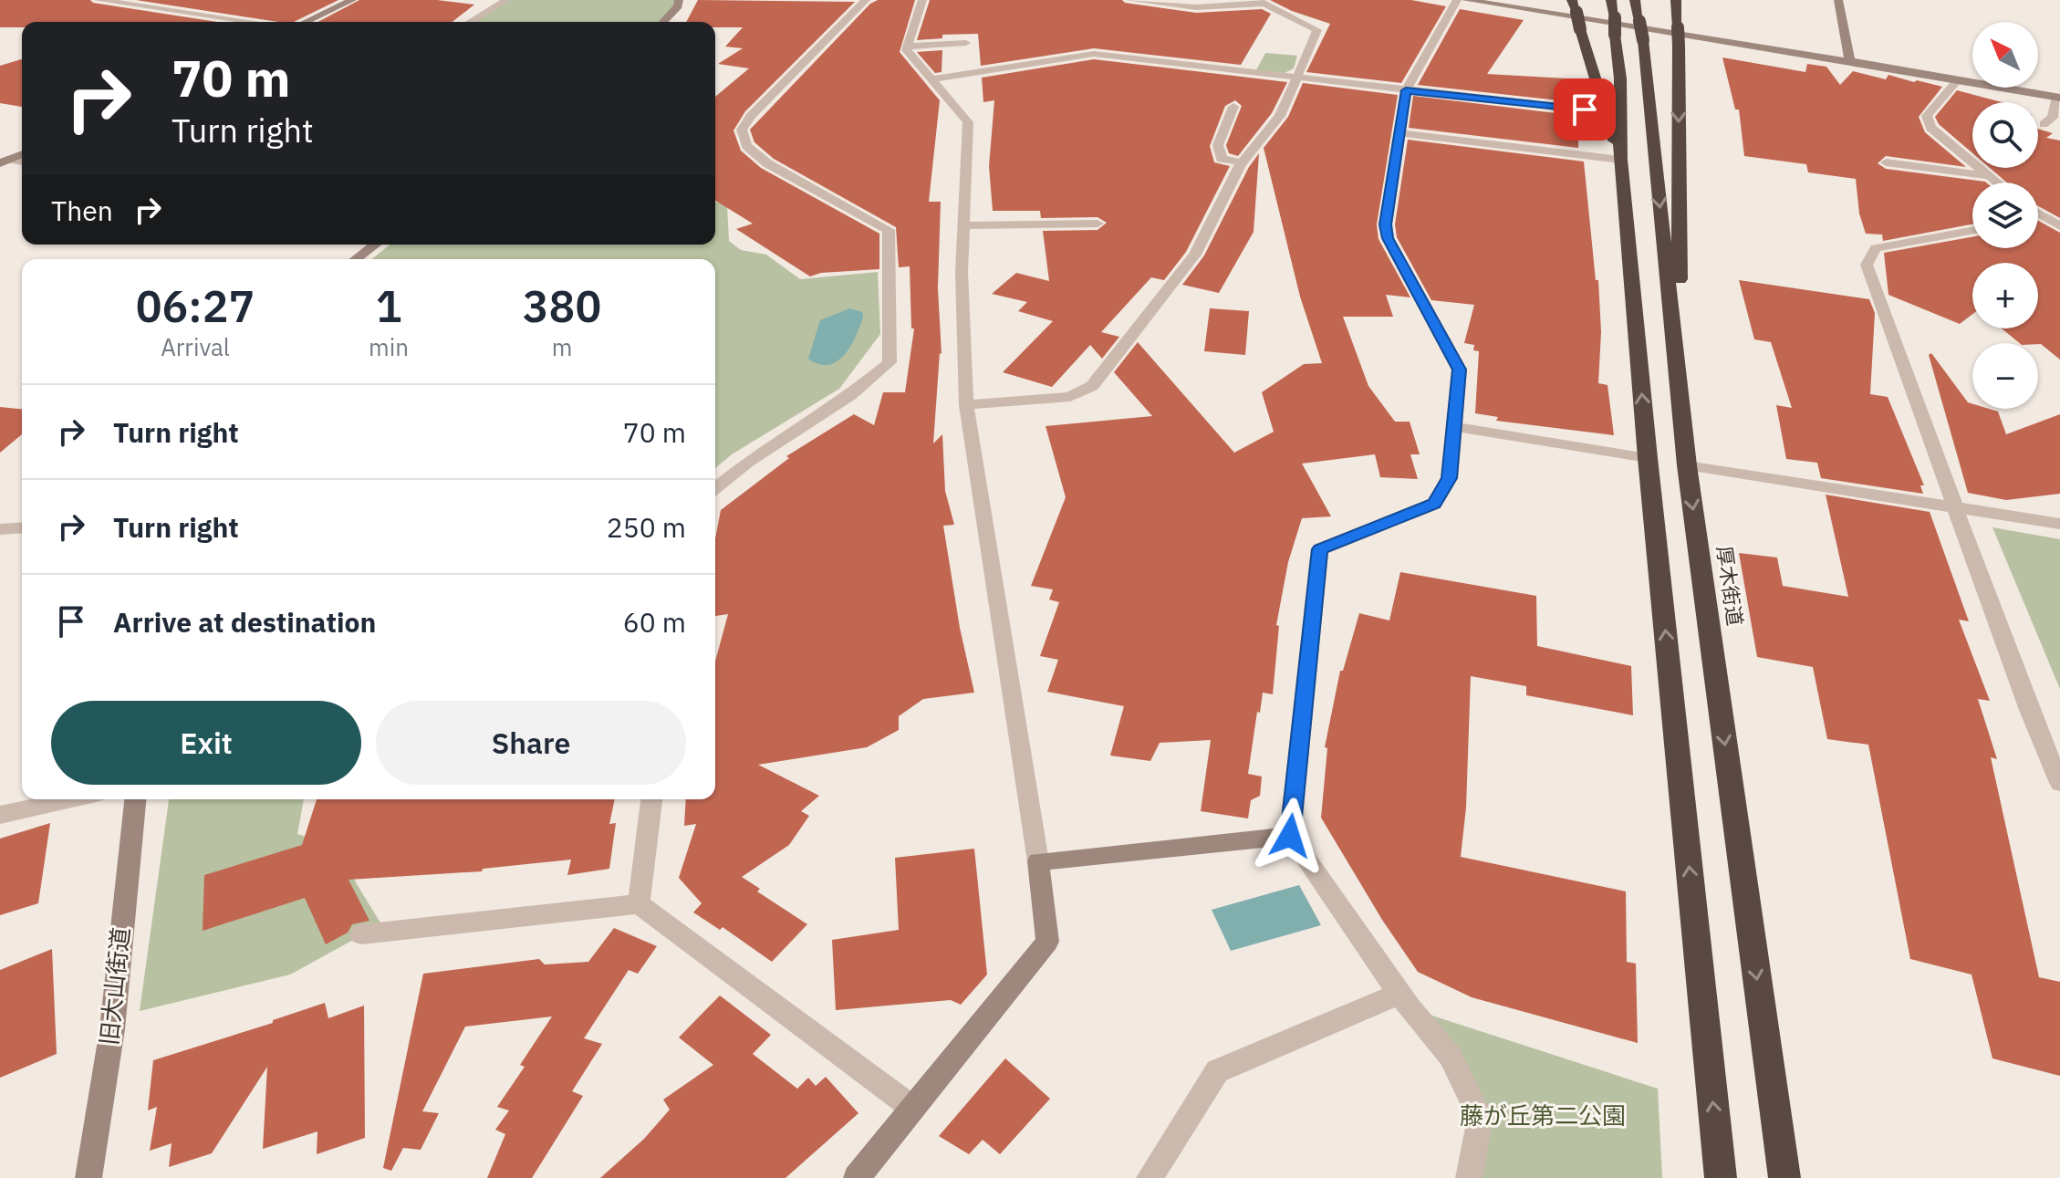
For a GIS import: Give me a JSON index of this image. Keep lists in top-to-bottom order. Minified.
{"streets":{"highway":["厚木街道"],"street":["旧大山街道"]},"parks":["藤が丘第二公園"],"north":"top left","page":{"map_buttons":["+","−"],"turn":["70 m","Turn right"],"then":"Then","eta":["06:27","Arrival","1","min","380","m"],"list":[{"name":"Turn right","value":"70 m"},{"name":"Turn right","value":"250 m"},{"name":"Arrive at destination","value":"60 m"}],"buttons":["Exit","Share"]}}
